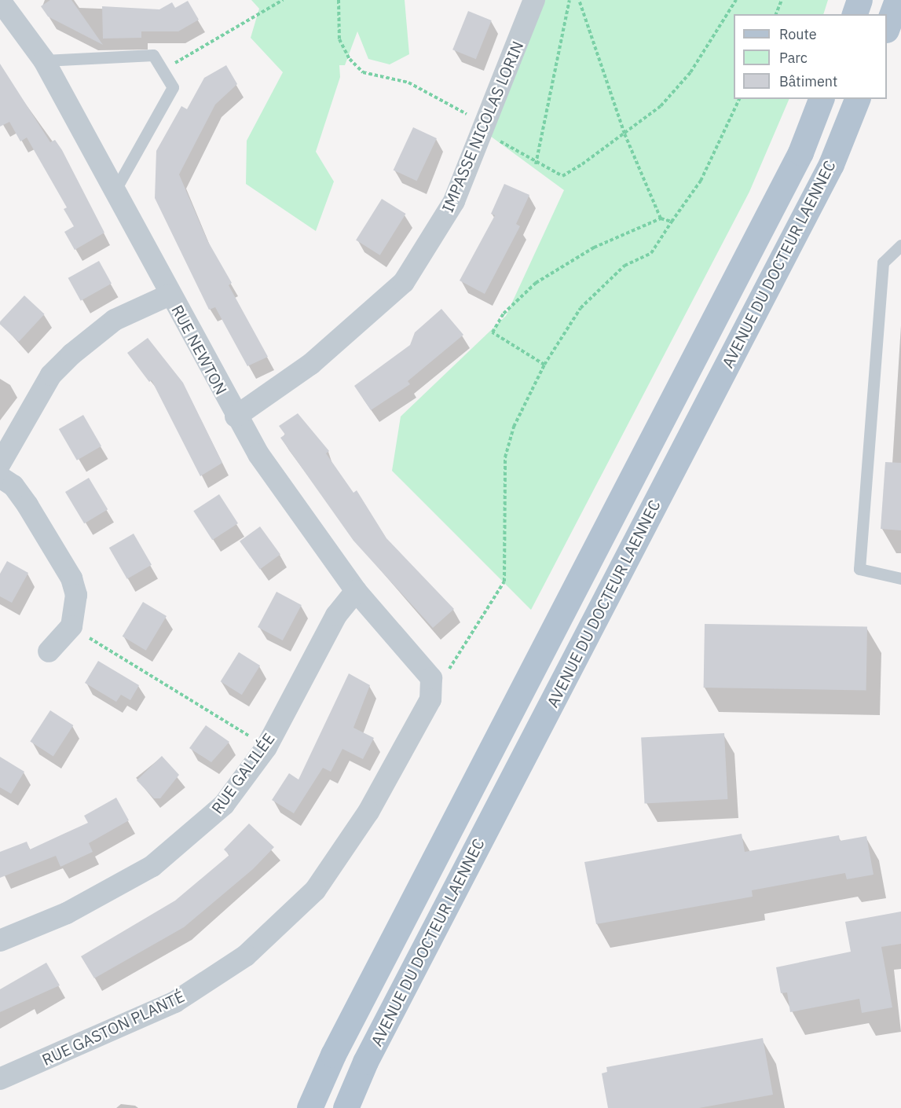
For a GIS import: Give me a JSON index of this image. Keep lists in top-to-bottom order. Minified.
{"streets":{"main road":["AVENUE DU DOCTEUR LAENNEC"],"street":["IMPASSE NICOLAS LORIN","RUE NEWTON","RUE GALILÉE","RUE GASTON PLANTÉ"]},"crossings":[["IMPASSE NICOLAS LORIN","RUE NEWTON"],["RUE NEWTON","RUE GALILÉE"],["RUE NEWTON","RUE GASTON PLANTÉ"]],"legend":["Route","Parc","Bâtiment"]}
